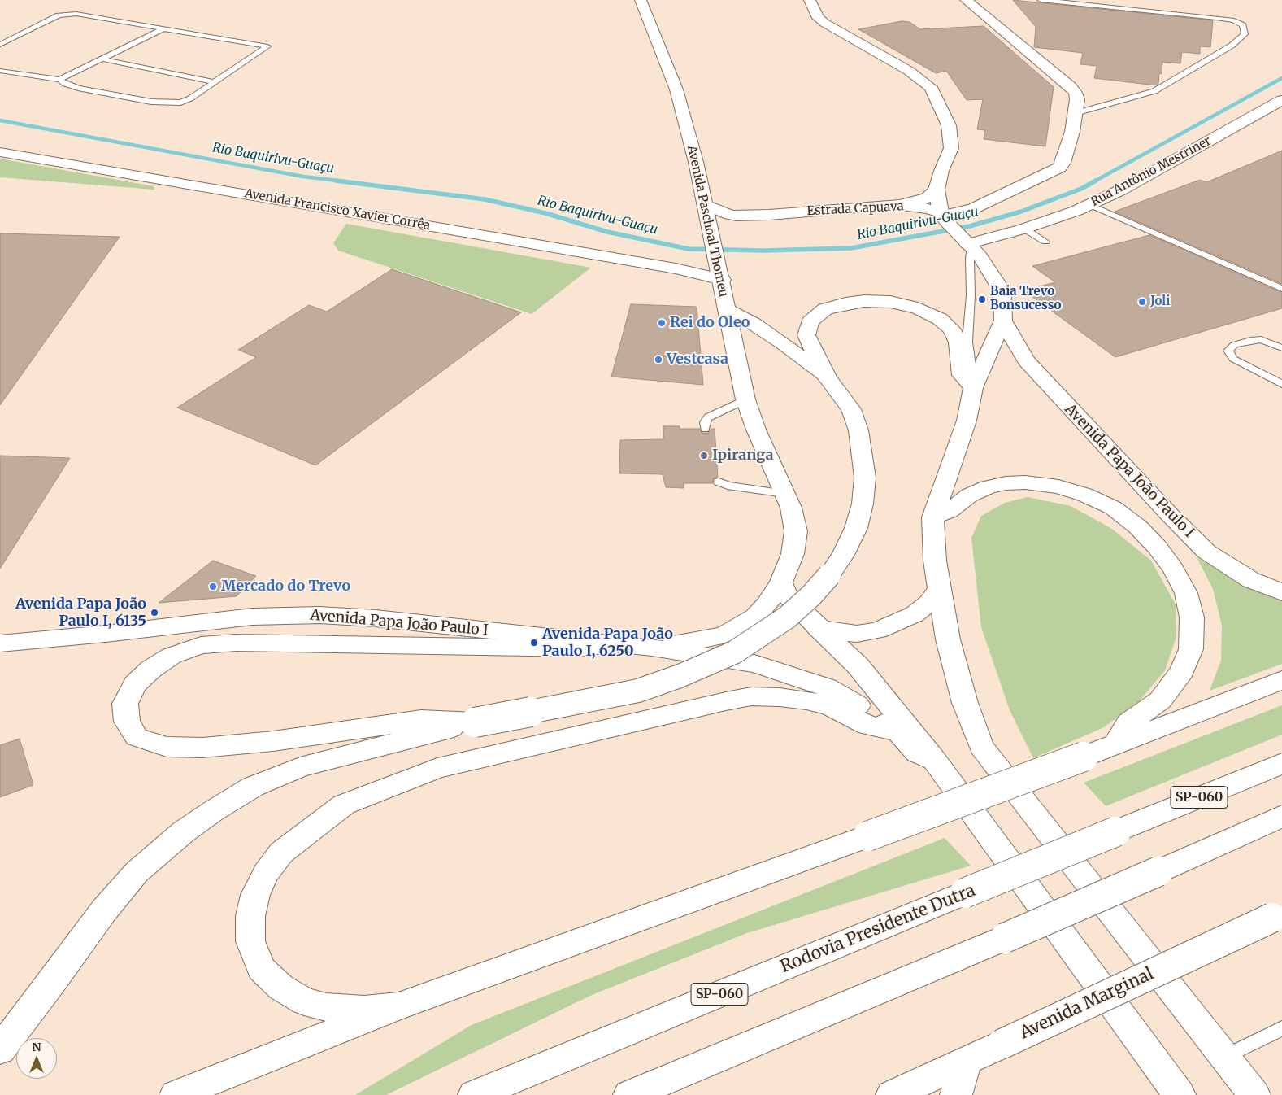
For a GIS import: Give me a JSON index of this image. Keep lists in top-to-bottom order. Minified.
{"streets":{"main road":["Rua Antônio Mestriner","Estrada Capuava","Avenida Francisco Xavier Corrêa","Avenida Paschoal Thomeu","Avenida Papa João Paulo I","SP-060","Rodovia Presidente Dutra","Avenida Marginal"]},"crossings":[["Estrada Capuava","Avenida Paschoal Thomeu"],["Avenida Francisco Xavier Corrêa","Avenida Paschoal Thomeu"],["Avenida Paschoal Thomeu","Avenida Papa João Paulo I"]],"water":["Rio Baquirivu-Guaçu"],"places":["Baia Trevo Bonsucesso","Joli","Rei do Oleo","Vestcasa","Ipiranga","Mercado do Trevo","Avenida Papa João Paulo I, 6135","Avenida Papa João Paulo I, 6250"],"north":"top"}
